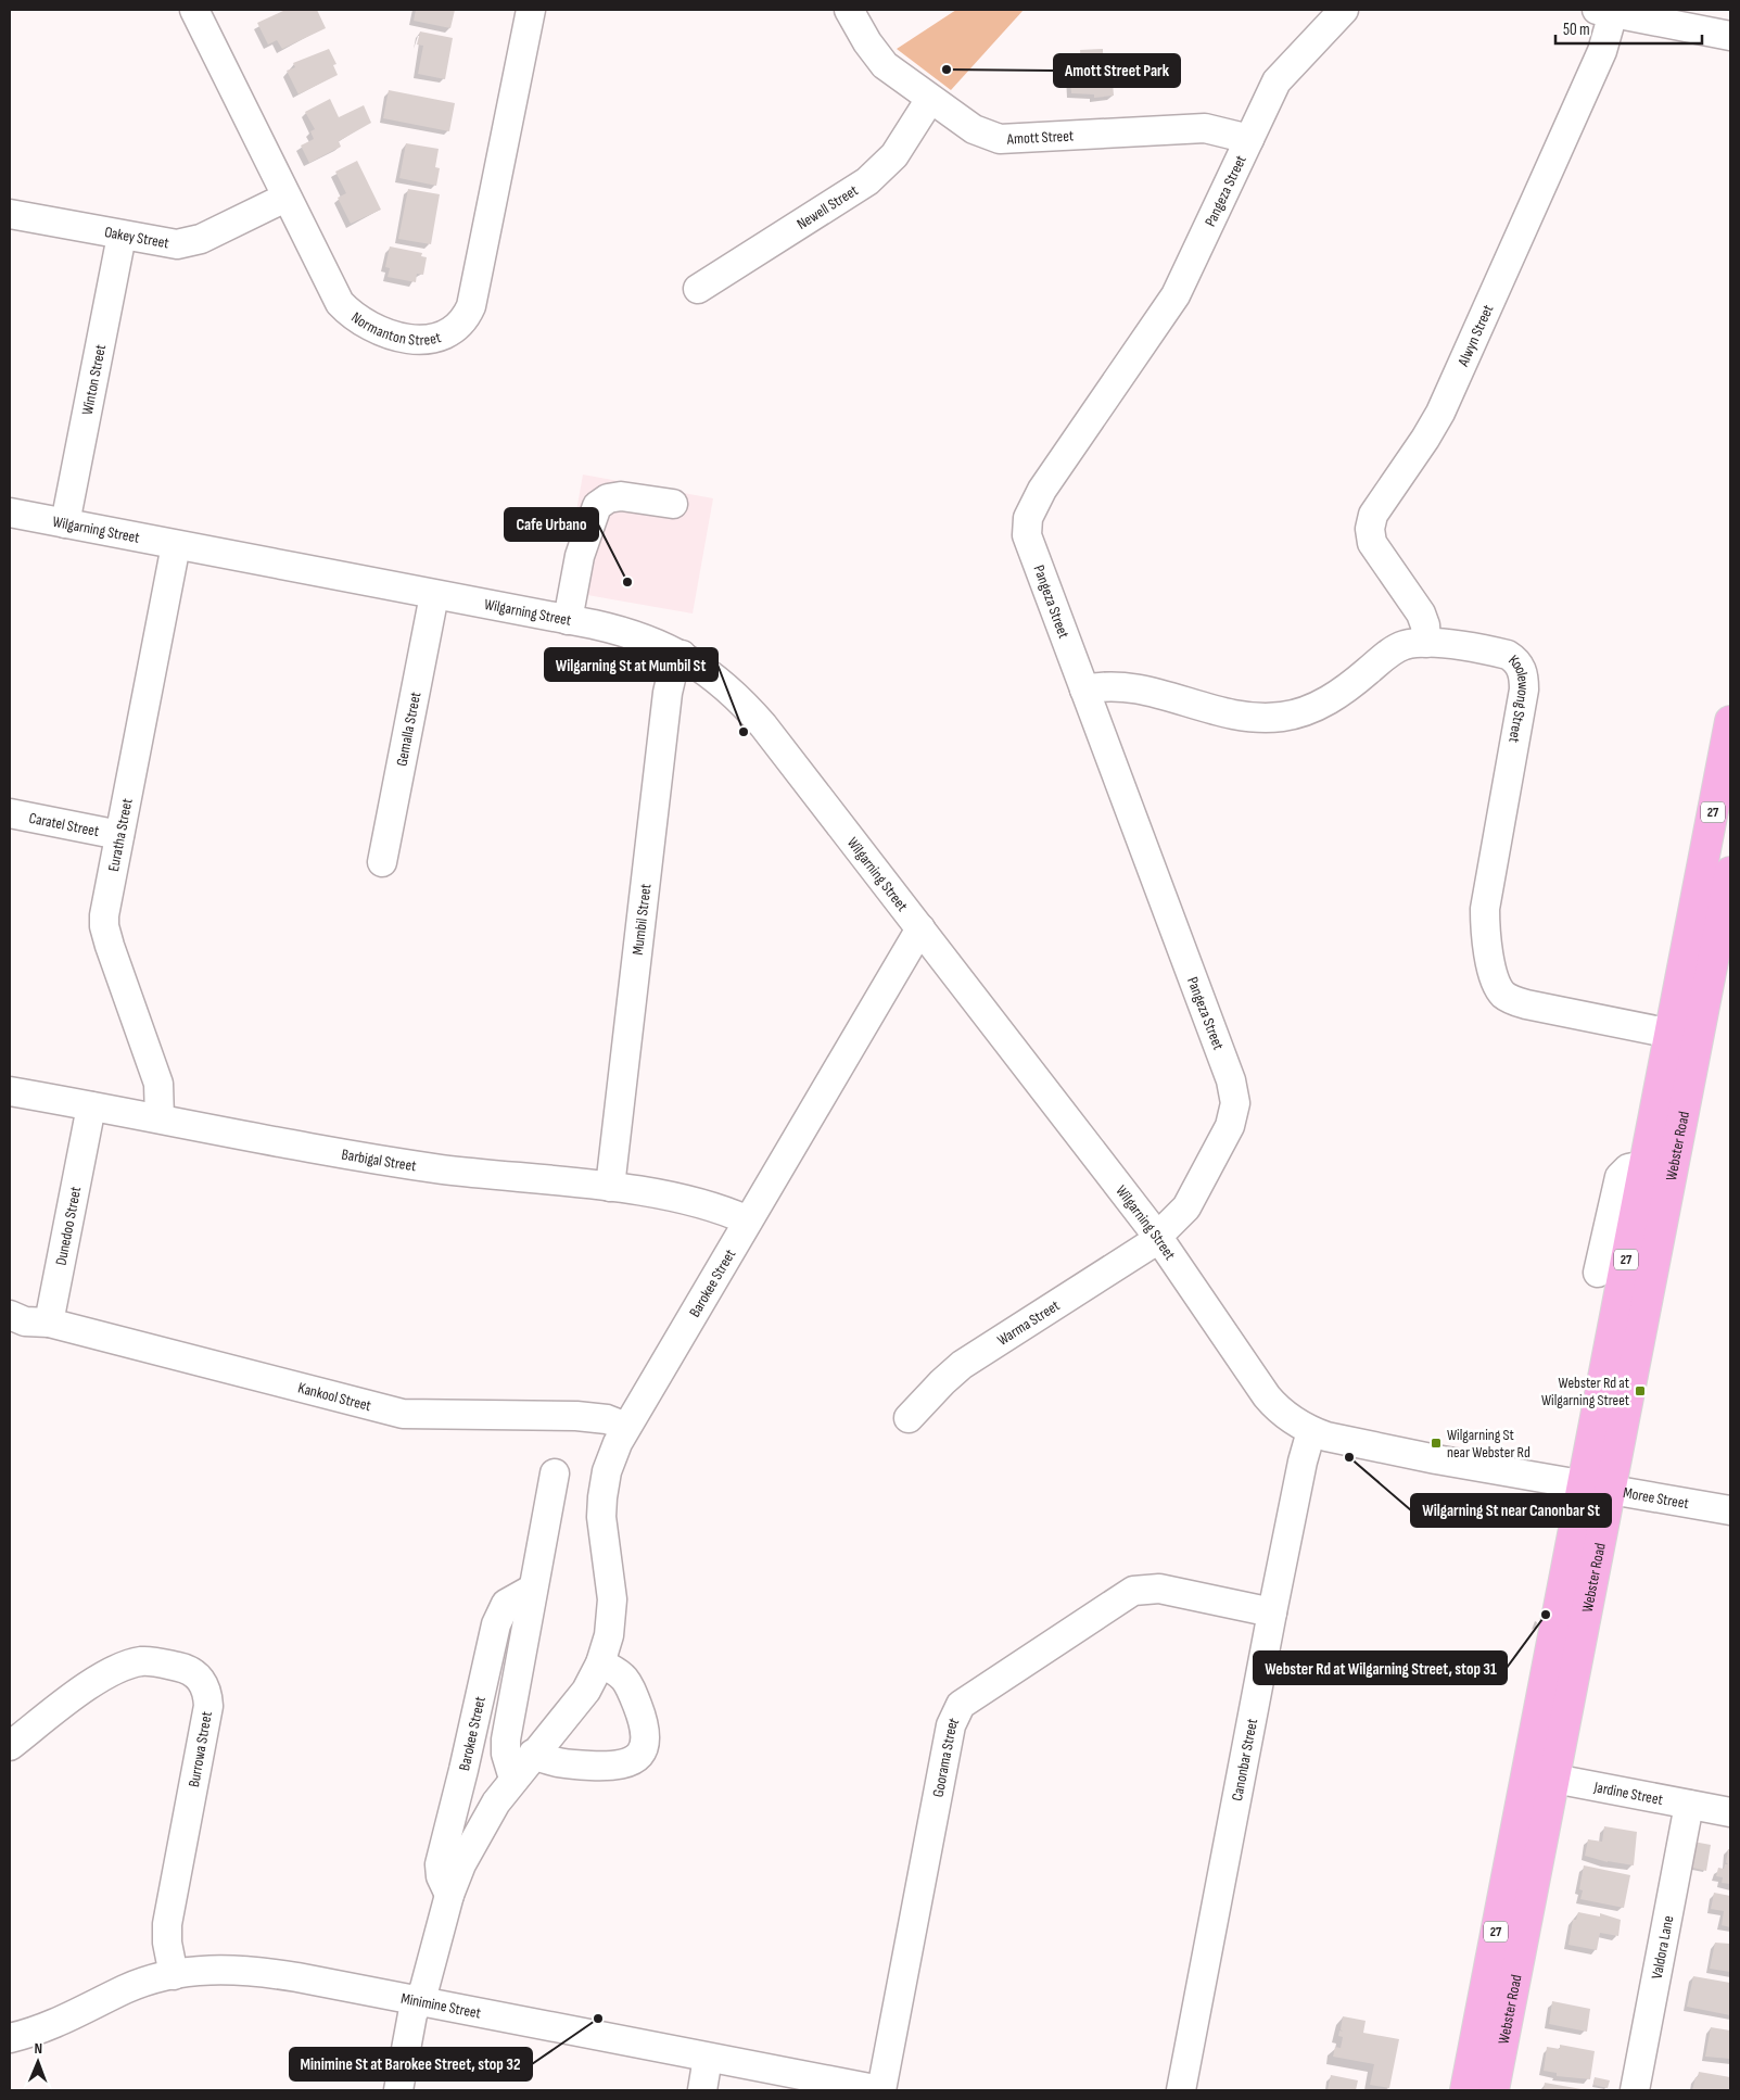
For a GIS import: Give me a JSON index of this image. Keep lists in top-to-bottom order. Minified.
{"streets":{"main road":["27","Webster Road"],"street":["Amott Street","Pangeza Street","Newell Street","Oakey Street","Normanton Street","Alwyn Street","Winton Street","Wilgarning Street","Koolewong Street","Gemalla Street","Caratel Street","Euratha Street","Mumbil Street","Barbigal Street","Dunedoo Street","Barokee Street","Warma Street","Kankool Street","Moree Street","Burrowa Street","Goorama Street","Canonbar Street","Jardine Street","Valdora Lane","Minimine Street"]},"crossings":[["Amott Street","Pangeza Street"],["Amott Street","Newell Street"],["Pangeza Street","Wilgarning Street"],["Pangeza Street","Koolewong Street"],["Pangeza Street","Warma Street"],["Oakey Street","Normanton Street"],["Oakey Street","Winton Street"],["Alwyn Street","Koolewong Street"],["Winton Street","Wilgarning Street"],["Wilgarning Street","Gemalla Street"],["Wilgarning Street","Euratha Street"],["Wilgarning Street","Mumbil Street"],["Wilgarning Street","Webster Road"],["Wilgarning Street","Barokee Street"],["Wilgarning Street","Warma Street"],["Wilgarning Street","Moree Street"],["Wilgarning Street","Canonbar Street"],["Koolewong Street","Webster Road"],["Caratel Street","Euratha Street"],["Euratha Street","Barbigal Street"],["Mumbil Street","Barbigal Street"],["Webster Road","Moree Street"],["Webster Road","Jardine Street"],["Barbigal Street","Dunedoo Street"],["Barbigal Street","Barokee Street"],["Dunedoo Street","Kankool Street"],["Barokee Street","Kankool Street"],["Barokee Street","Minimine Street"],["Burrowa Street","Minimine Street"],["Goorama Street","Canonbar Street"],["Goorama Street","Minimine Street"],["Jardine Street","Valdora Lane"]],"places":{"other":["Amott Street Park","Cafe Urbano","Wilgarning St at Mumbil St","Wilgarning St near Canonbar St","Webster Rd at Wilgarning Street, stop 31","Minimine St at Barokee Street, stop 32"],"transit":["Webster Rd at Wilgarning Street","Wilgarning St near Webster Rd"]},"scale_bar":"50 m","north":"top"}
